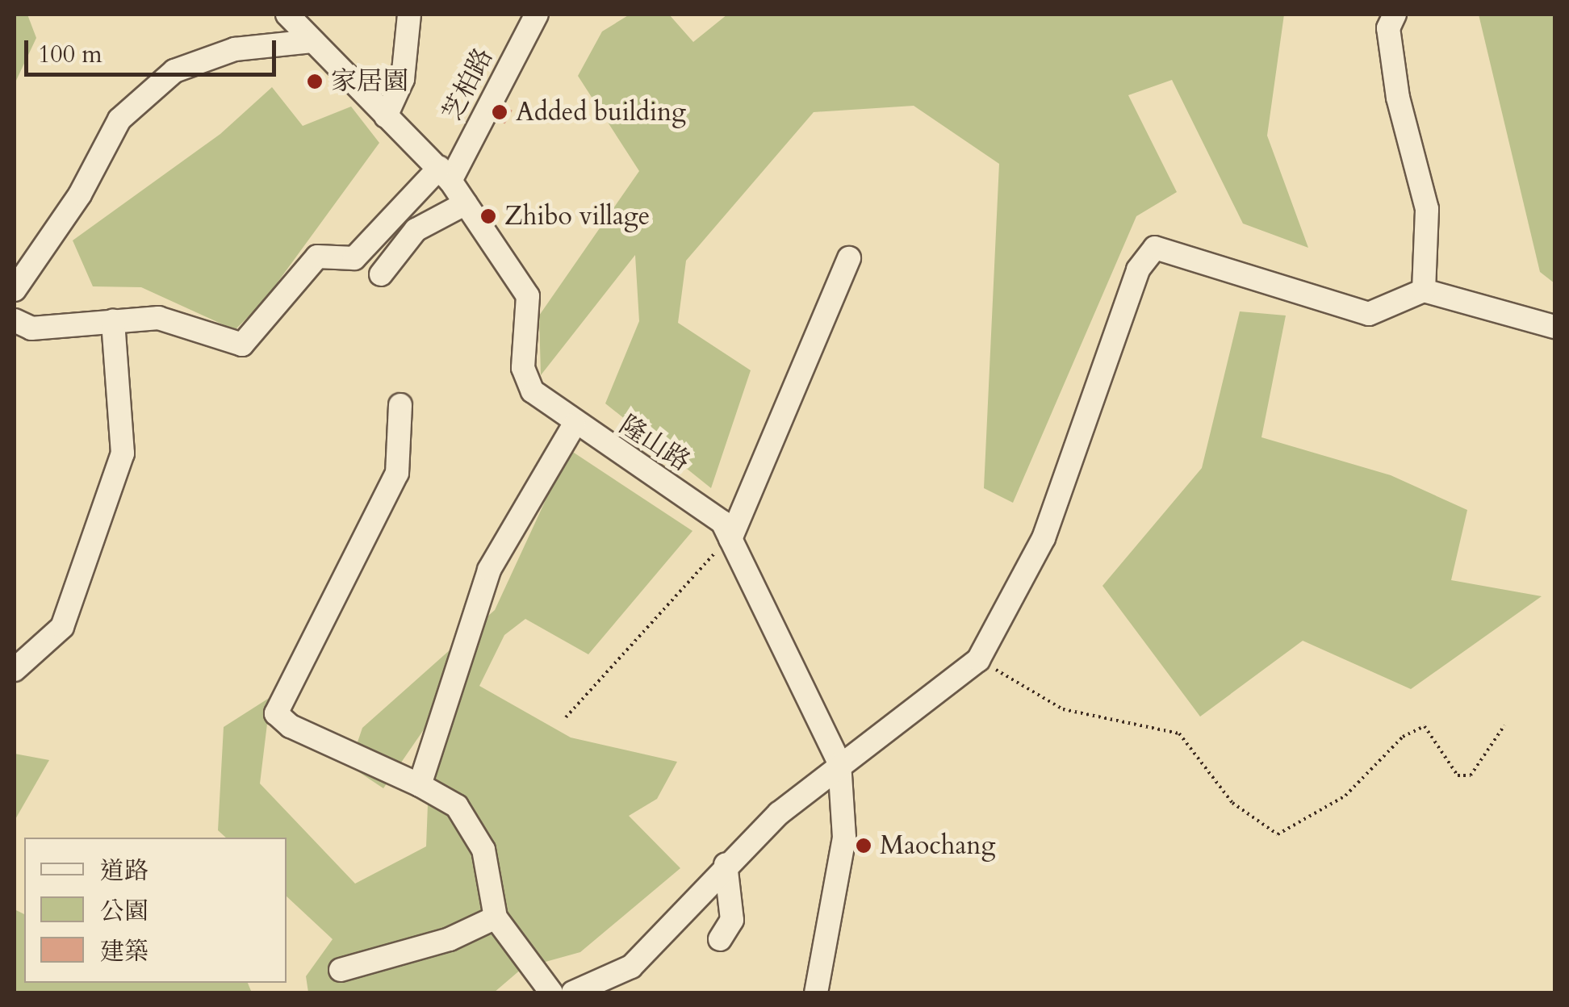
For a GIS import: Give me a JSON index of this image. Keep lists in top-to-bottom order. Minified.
{"streets":{"street":["芝柏路","隆山路"]},"crossings":[["芝柏路","隆山路"]],"places":["家居園","Added building","Zhibo village","Maochang"],"legend":["道路","公園","建築"],"scale_bar":"100 m"}
